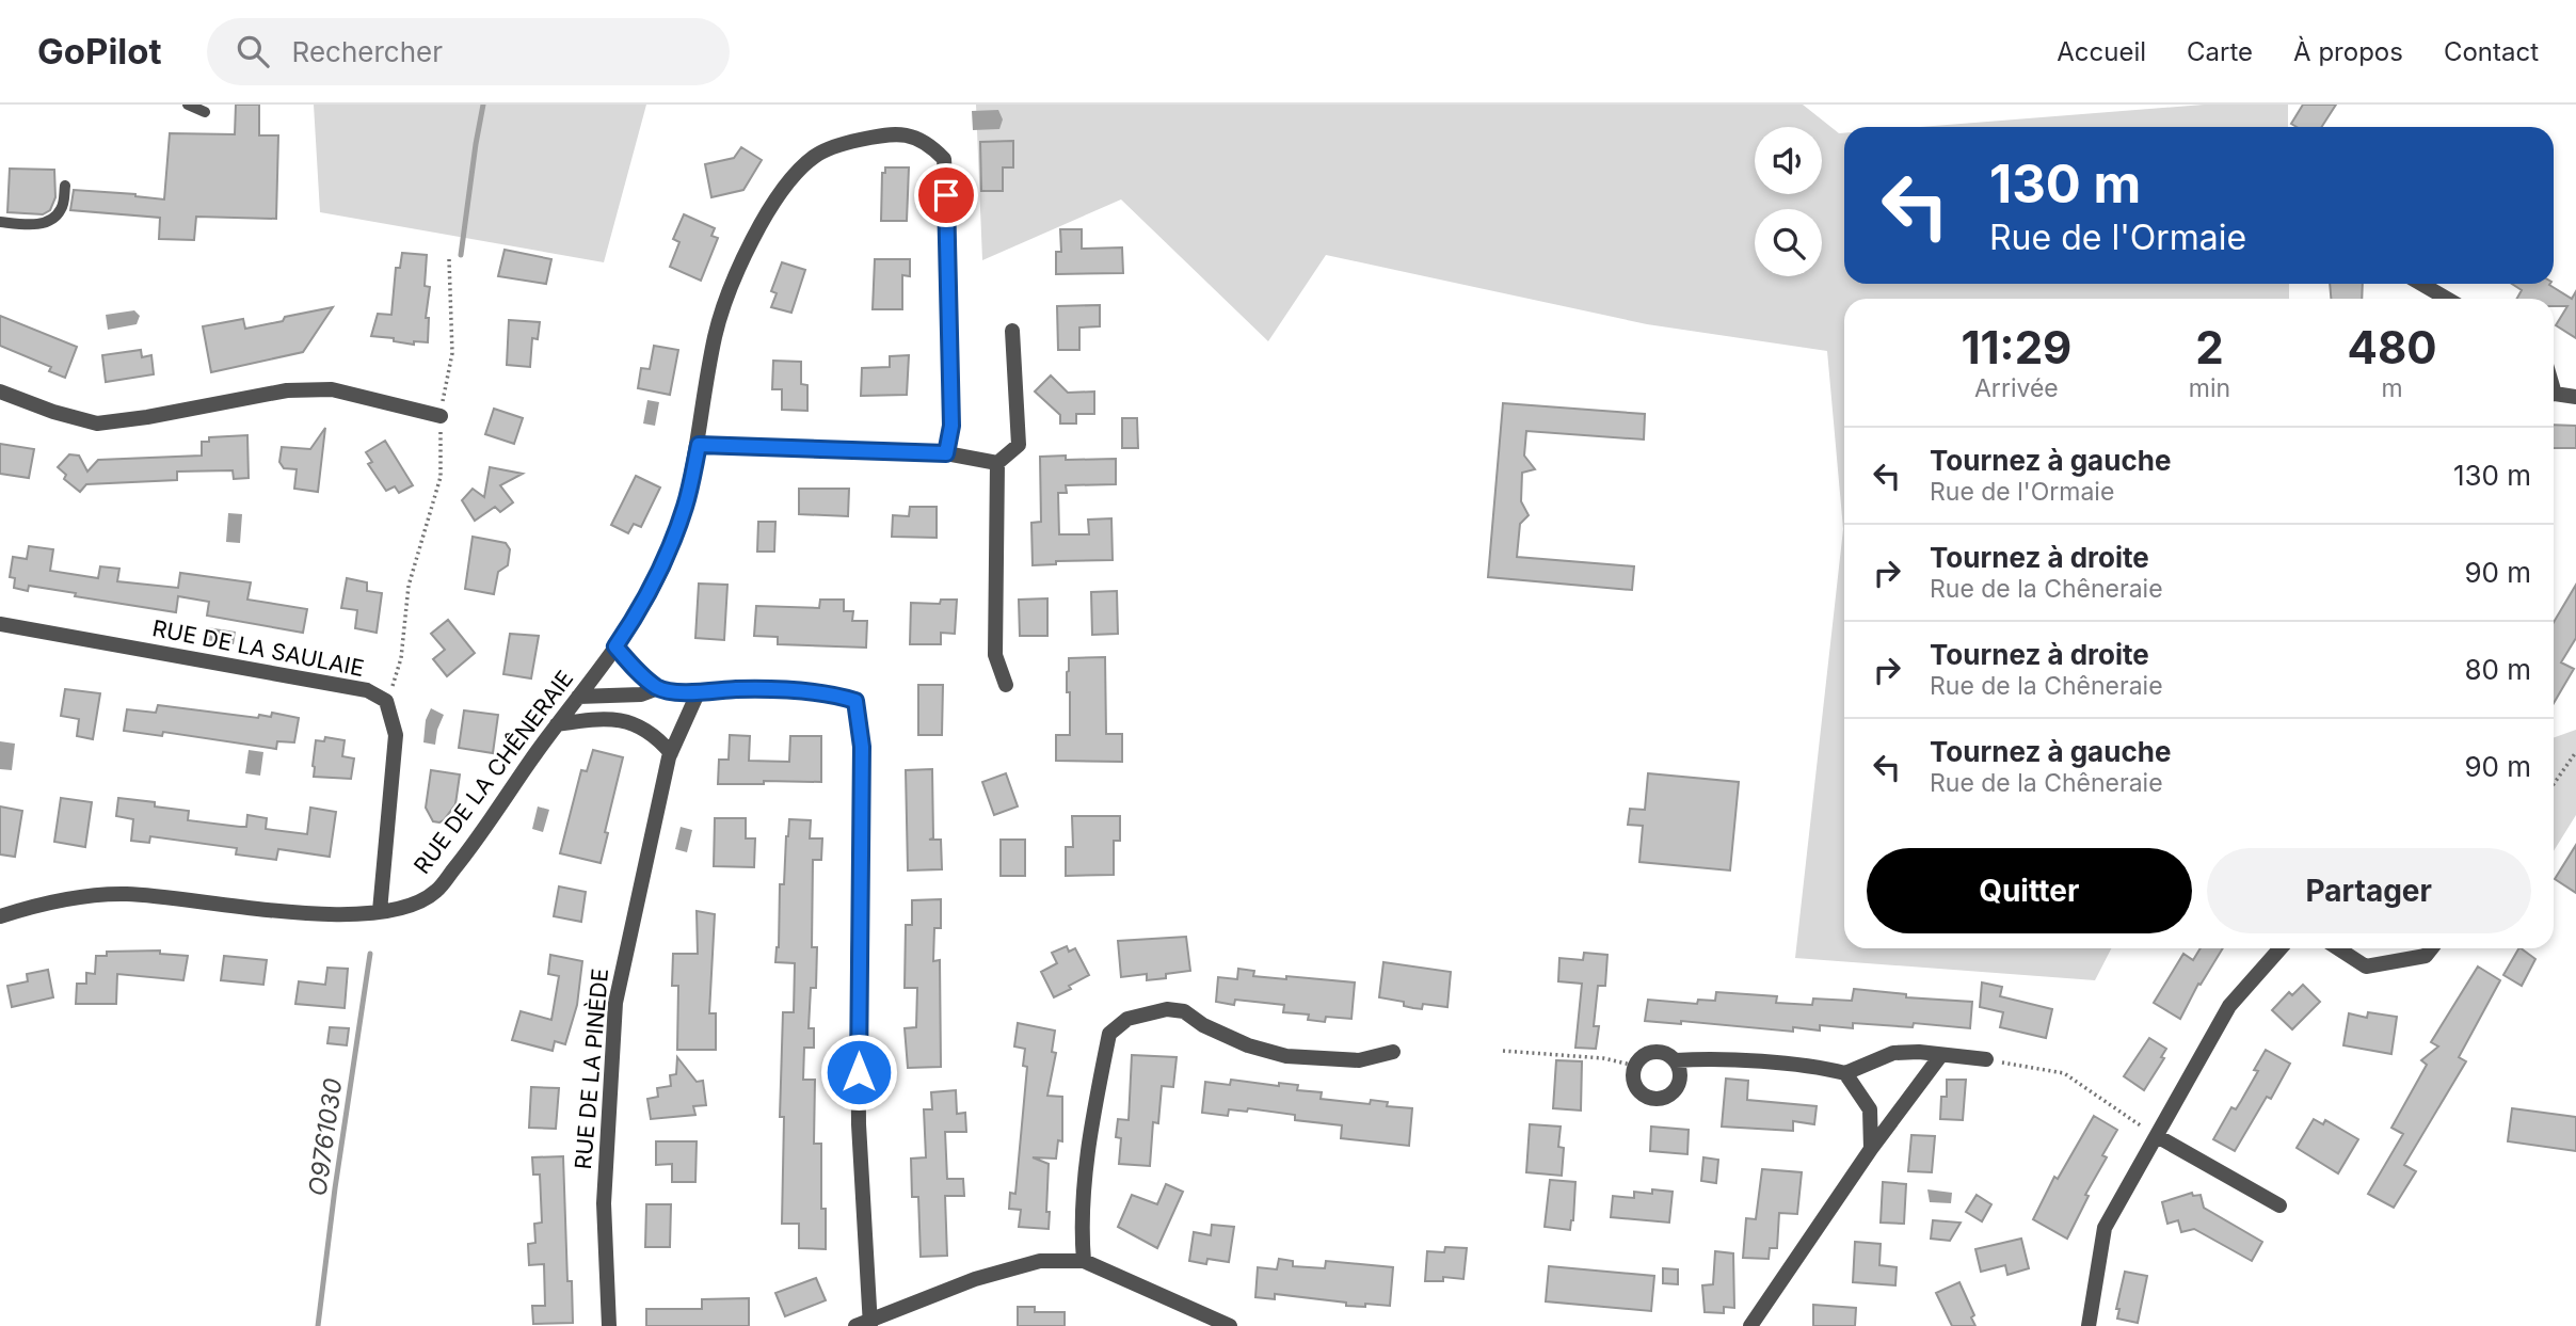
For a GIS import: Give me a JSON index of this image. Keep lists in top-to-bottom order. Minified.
{"streets":{"street":["RUE DE LA SAULAIE","RUE DE LA CHÊNERAIE","RUE DE LA PINÈDE"]},"crossings":[["RUE DE LA SAULAIE","RUE DE LA CHÊNERAIE"]],"water":["O9761030"],"page":{"header":"GoPilot","search":"Rechercher","nav":["Accueil","Carte","À propos","Contact"],"turn":["130 m","Rue de l'Ormaie"],"eta":["11:29","Arrivée","2","min","480","m"],"list":[{"name":"Tournez à gauche","note":"Rue de l'Ormaie","value":"130 m"},{"name":"Tournez à droite","note":"Rue de la Chêneraie","value":"90 m"},{"name":"Tournez à droite","note":"Rue de la Chêneraie","value":"80 m"},{"name":"Tournez à gauche","note":"Rue de la Chêneraie","value":"90 m"}],"buttons":["Quitter","Partager"]}}
